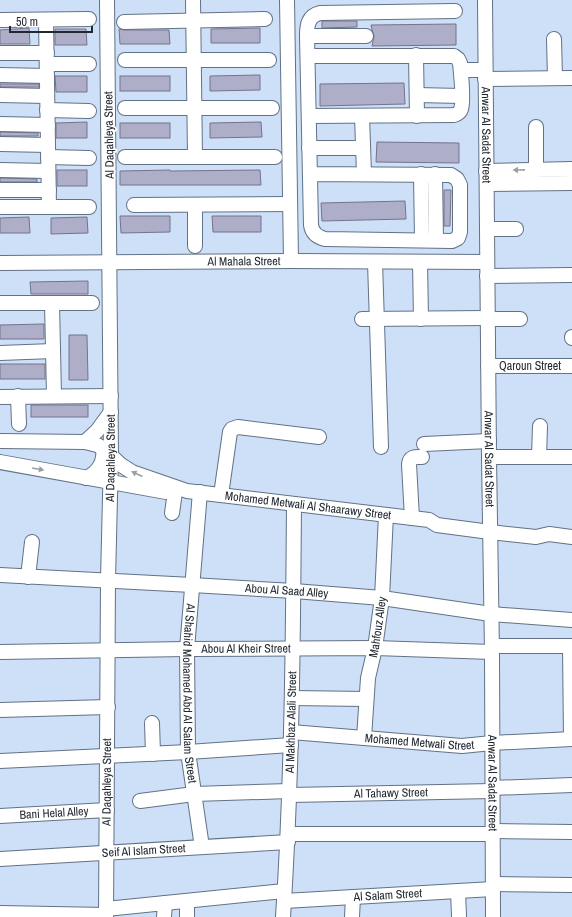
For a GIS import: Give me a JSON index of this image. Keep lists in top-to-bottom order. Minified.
{"streets":{"street":["Al Daqahleya Street","Anwar Al Sadat Street","Al Mahala Street","Qaroun Street","Mohamed Metwali Al Shaarawy Street","Abou Al Saad Alley","Mahfouz Alley","Abou Al Kheir Street","Al Shahid Mohamed Abd Al Salam Street","Al Makhbaz Alali Street","Mohamed Metwali Street","Al Tahawy Street","Bani Helal Alley","Seif Al Islam Street","Al Salam Street"]},"crossings":[["Al Daqahleya Street","Al Mahala Street"],["Al Daqahleya Street","Mohamed Metwali Al Shaarawy Street"],["Al Daqahleya Street","Abou Al Saad Alley"],["Al Daqahleya Street","Abou Al Kheir Street"],["Al Daqahleya Street","Mohamed Metwali Street"],["Al Daqahleya Street","Bani Helal Alley"],["Al Daqahleya Street","Seif Al Islam Street"],["Al Daqahleya Street","Al Salam Street"],["Anwar Al Sadat Street","Al Mahala Street"],["Anwar Al Sadat Street","Qaroun Street"],["Anwar Al Sadat Street","Mohamed Metwali Al Shaarawy Street"],["Anwar Al Sadat Street","Abou Al Saad Alley"],["Anwar Al Sadat Street","Abou Al Kheir Street"],["Anwar Al Sadat Street","Mohamed Metwali Street"],["Anwar Al Sadat Street","Al Tahawy Street"],["Anwar Al Sadat Street","Seif Al Islam Street"],["Anwar Al Sadat Street","Al Salam Street"],["Mohamed Metwali Al Shaarawy Street","Mahfouz Alley"],["Mohamed Metwali Al Shaarawy Street","Al Shahid Mohamed Abd Al Salam Street"],["Mohamed Metwali Al Shaarawy Street","Al Makhbaz Alali Street"],["Abou Al Saad Alley","Mahfouz Alley"],["Abou Al Saad Alley","Al Shahid Mohamed Abd Al Salam Street"],["Abou Al Saad Alley","Al Makhbaz Alali Street"],["Mahfouz Alley","Abou Al Kheir Street"],["Mahfouz Alley","Mohamed Metwali Street"],["Abou Al Kheir Street","Al Shahid Mohamed Abd Al Salam Street"],["Abou Al Kheir Street","Al Makhbaz Alali Street"],["Al Shahid Mohamed Abd Al Salam Street","Mohamed Metwali Street"],["Al Shahid Mohamed Abd Al Salam Street","Al Tahawy Street"],["Al Shahid Mohamed Abd Al Salam Street","Seif Al Islam Street"],["Al Makhbaz Alali Street","Mohamed Metwali Street"],["Al Makhbaz Alali Street","Al Tahawy Street"],["Al Makhbaz Alali Street","Seif Al Islam Street"],["Al Makhbaz Alali Street","Al Salam Street"]],"scale_bar":"50 m"}
